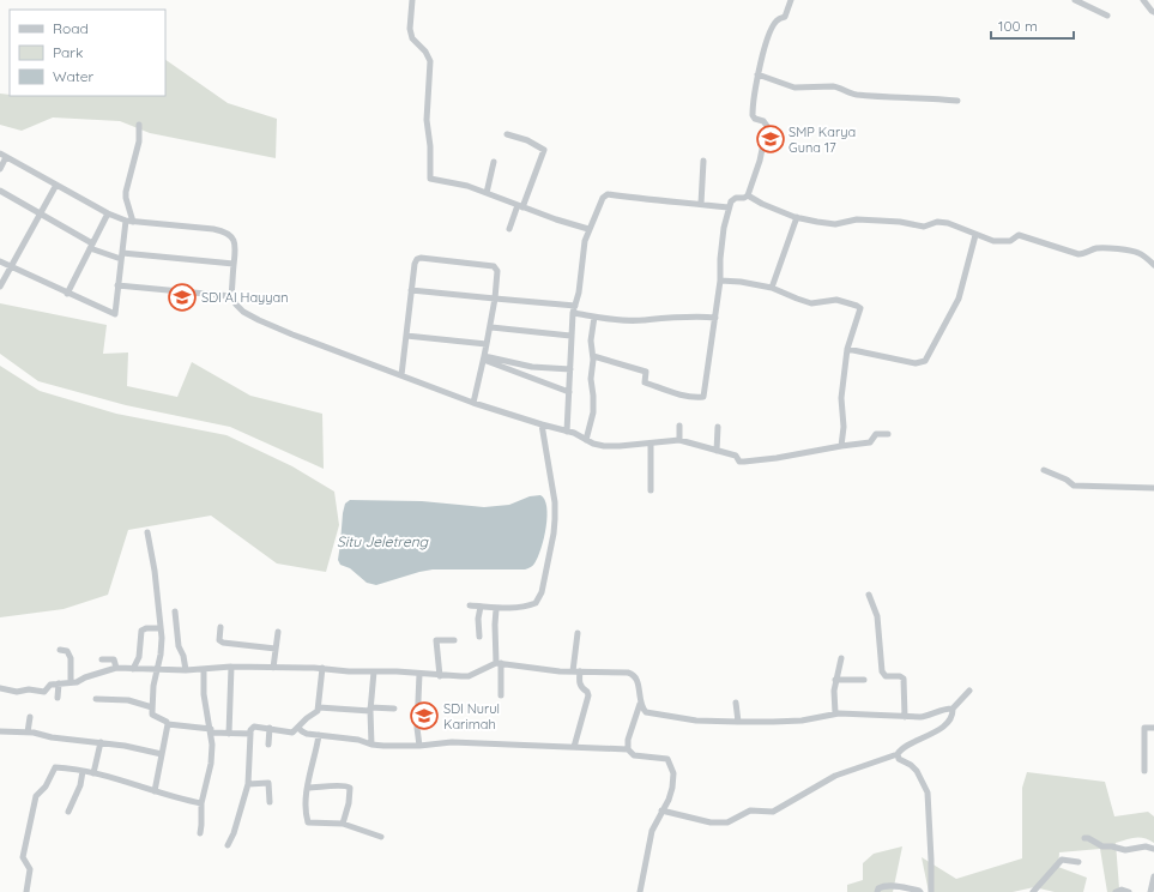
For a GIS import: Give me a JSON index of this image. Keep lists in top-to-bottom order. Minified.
{"water":["Situ Jeletreng"],"places":{"school or university":["SMP Karya Guna 17","SDI Al Hayyan","SDI Nurul Karimah"]},"legend":["Road","Park","Water"],"scale_bar":"100 m"}
